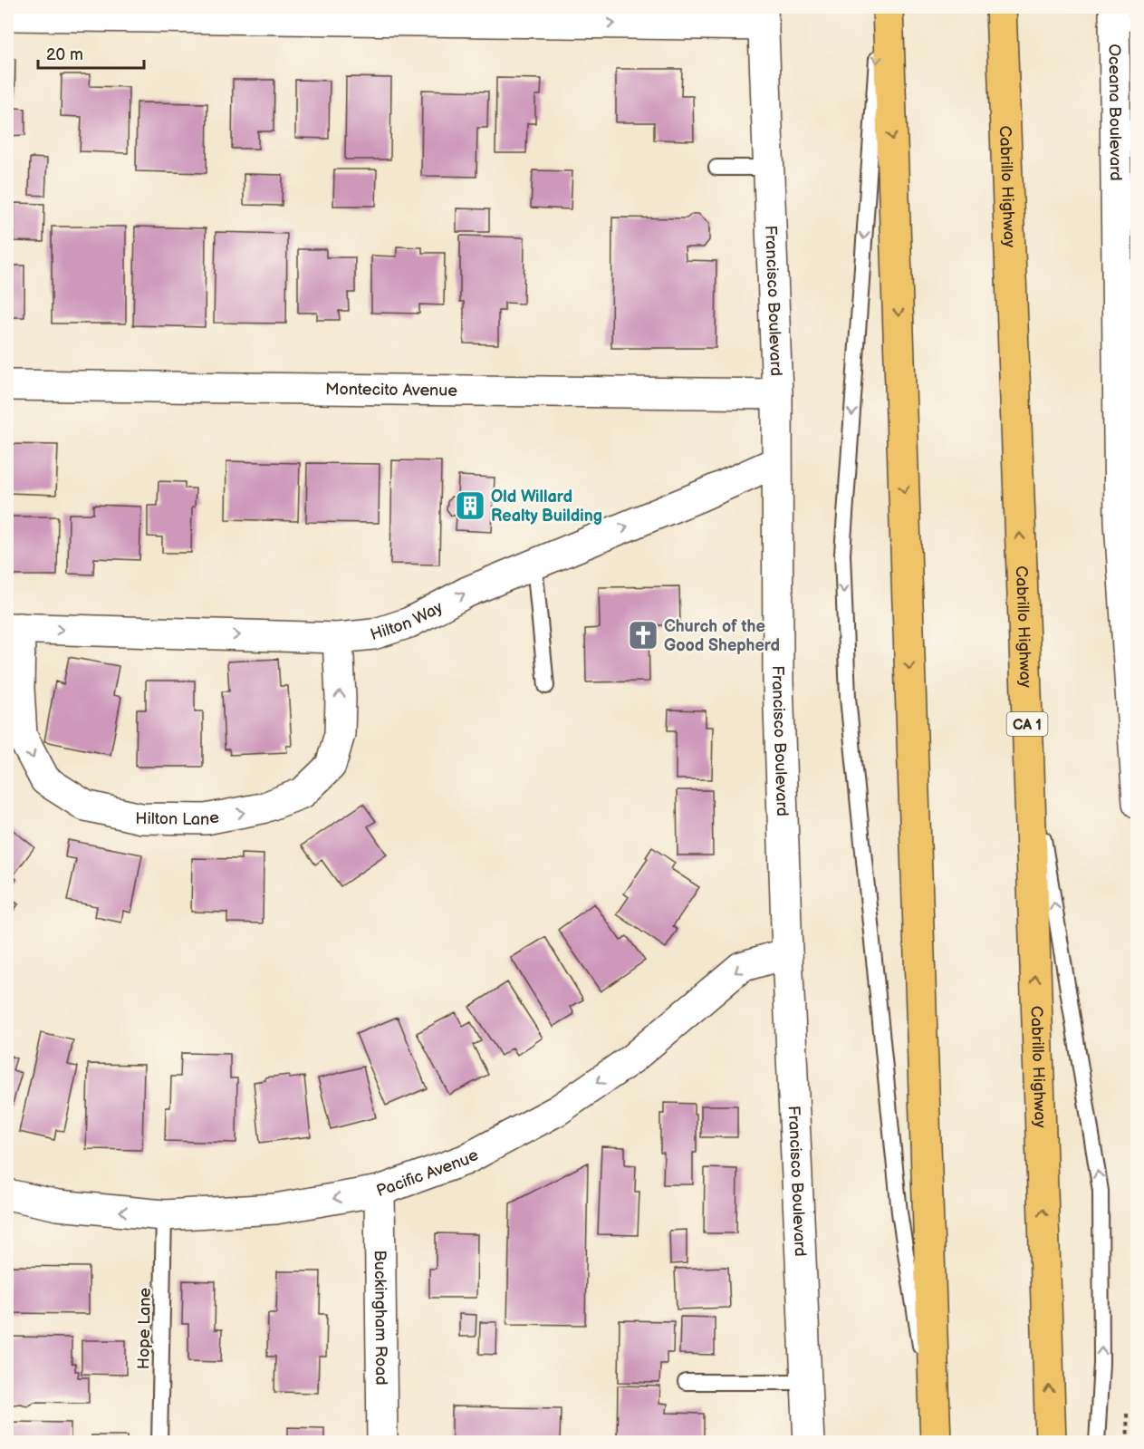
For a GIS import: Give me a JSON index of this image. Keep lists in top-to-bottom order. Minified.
{"streets":{"highway":["Cabrillo Highway","CA 1"],"street":["Oceana Boulevard","Francisco Boulevard","Montecito Avenue","Hilton Way","Hilton Lane","Pacific Avenue","Buckingham Road"],"lane":["Hope Lane"]},"crossings":[["Francisco Boulevard","Montecito Avenue"],["Francisco Boulevard","Hilton Way"],["Francisco Boulevard","Pacific Avenue"],["Hilton Way","Hilton Lane"],["Pacific Avenue","Buckingham Road"],["Pacific Avenue","Hope Lane"]],"one_way":["Hilton Way","Pacific Avenue"],"places":{"building":["Old Willard Realty Building"],"church":["Church of the Good Shepherd"]},"scale_bar":"20 m"}
